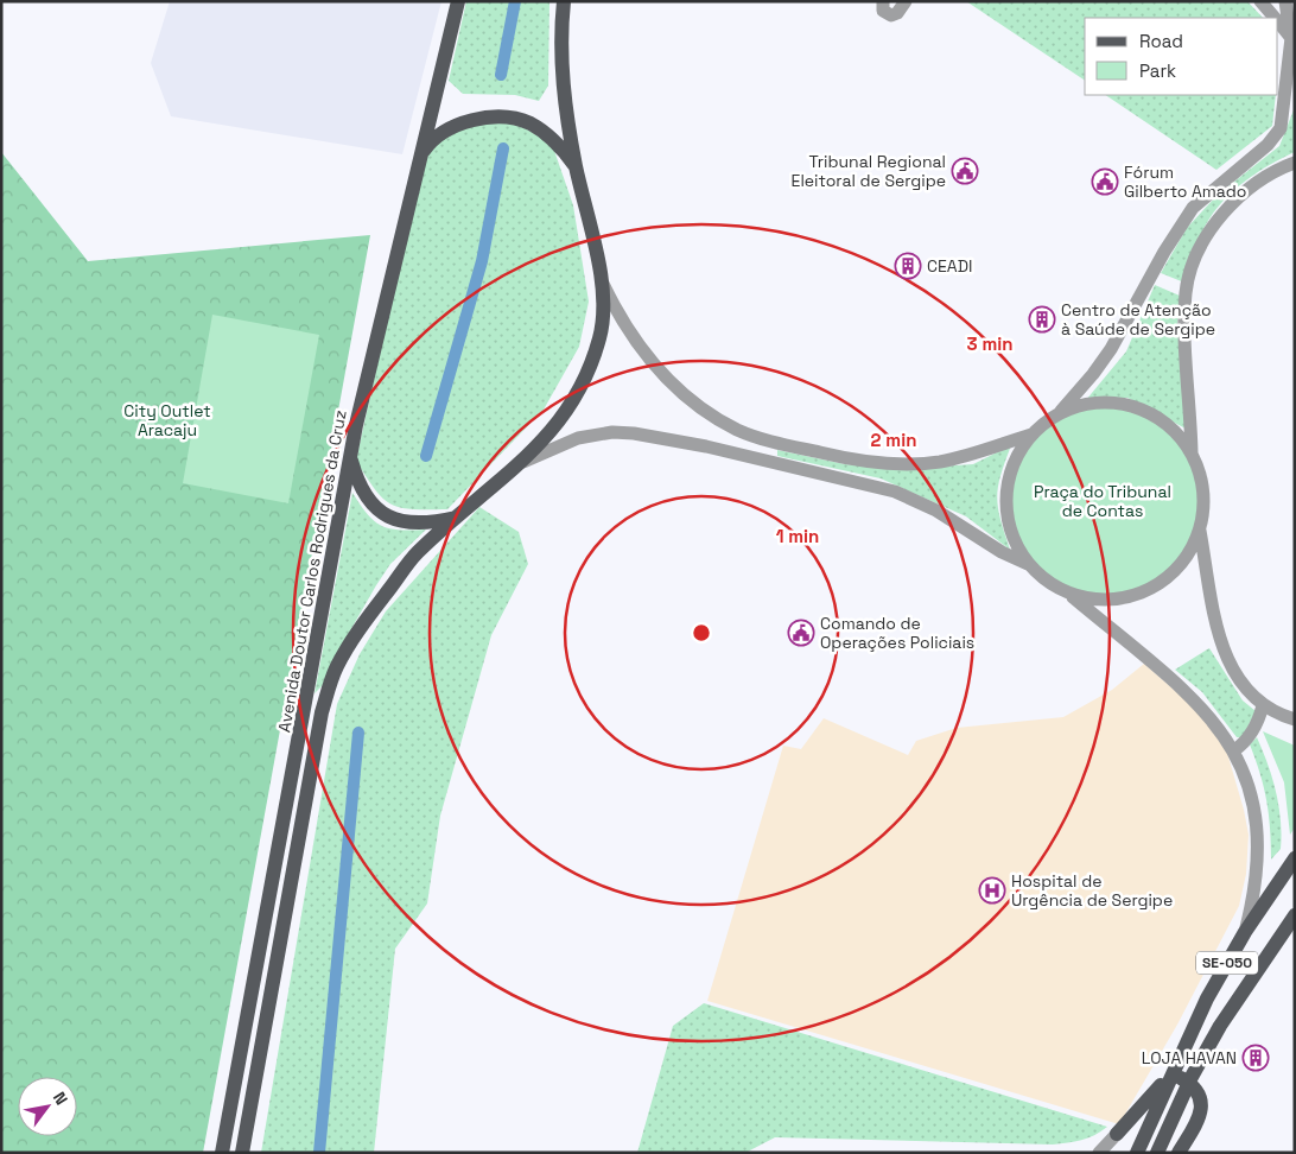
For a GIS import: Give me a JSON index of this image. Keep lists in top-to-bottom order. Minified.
{"streets":{"main road":["Avenida Doutor Carlos Rodrigues da Cruz","SE-050"]},"parks":["City Outlet Aracaju","Praça do Tribunal de Contas"],"places":{"public building":["Tribunal Regional Eleitoral de Sergipe","Fórum Gilberto Amado","Comando de Operações Policiais"],"building":["CEADI","Centro de Atenção à Saúde de Sergipe","LOJA HAVAN"],"hospital":["Hospital de Urgência de Sergipe"]},"legend":["Road","Park"],"north":"top right","rings":["3 min","2 min","1 min"]}
